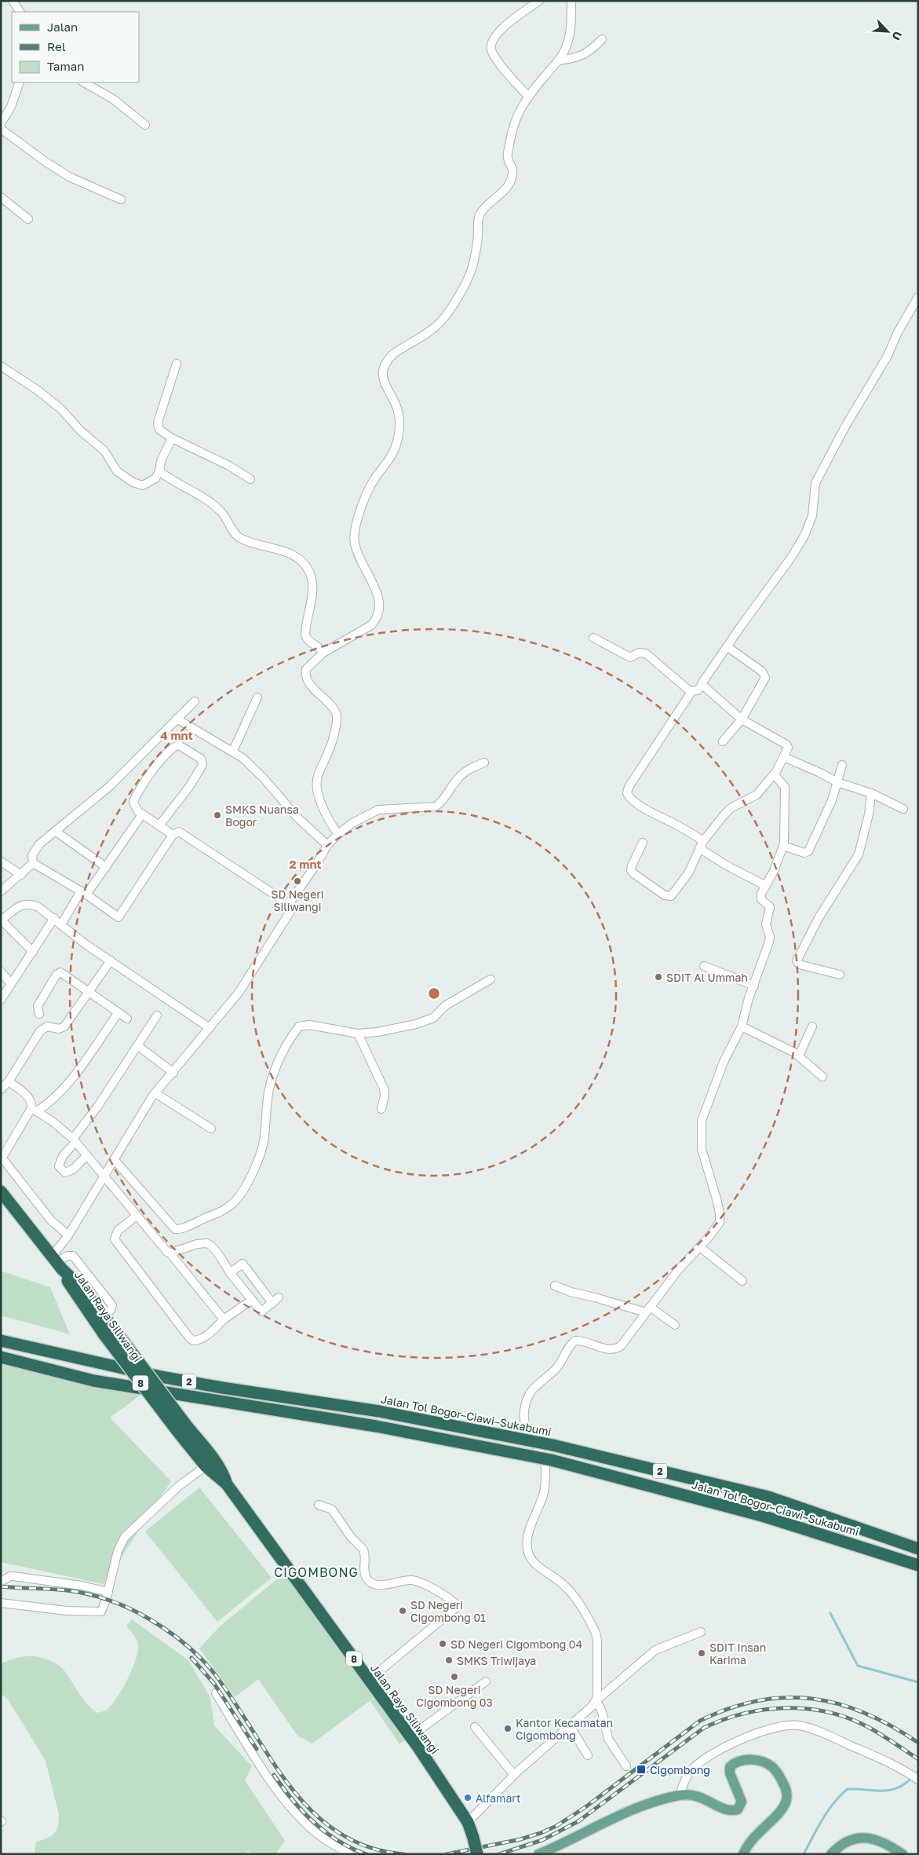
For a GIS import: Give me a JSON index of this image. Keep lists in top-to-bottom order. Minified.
{"streets":{"highway":["Jalan Raya Siliwangi","2","8","Jalan Tol Bogor–Ciawi–Sukabumi"]},"districts":["CIGOMBONG"],"places":{"other":["SMKS Nuansa Bogor","SD Negeri Siliwangi","SDIT Al Ummah","SD Negeri Cigombong 01","SD Negeri Cigombong 04","SDIT Insan Karima","SMKS Triwijaya","SD Negeri Cigombong 03","Kantor Kecamatan Cigombong","Alfamart"],"transit":["Cigombong"]},"legend":["Jalan","Rel","Taman"],"north":"bottom right","rings":["4 mnt","2 mnt"]}
